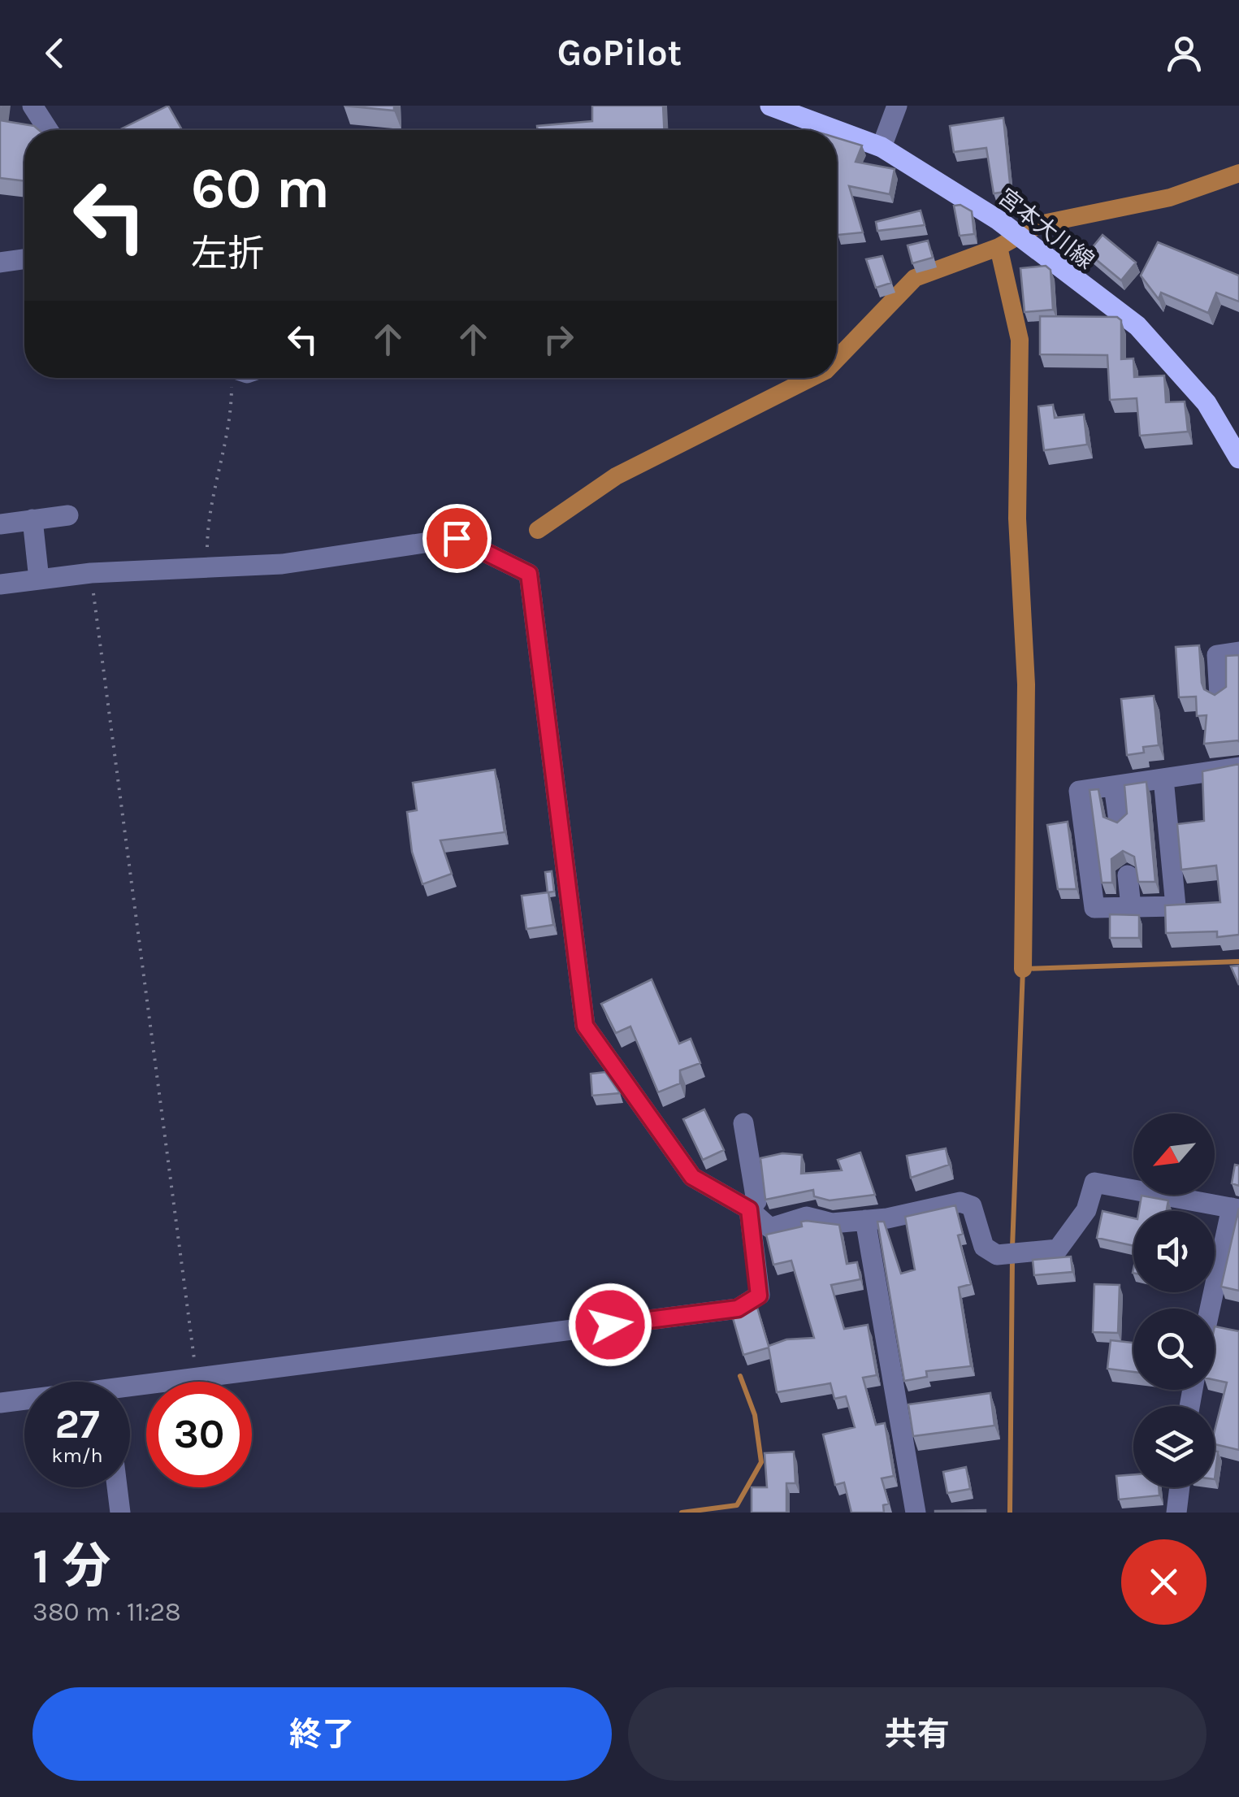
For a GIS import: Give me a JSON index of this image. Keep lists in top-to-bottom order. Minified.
{"streets":{"main road":["宮本大川線"]},"north":"bottom left","page":{"header":"GoPilot","turn":["60 m","左折"],"speed":"27 km/h","limit":"30","heading":["1 分","380 m · 11:28"],"buttons":["終了","共有"]}}
